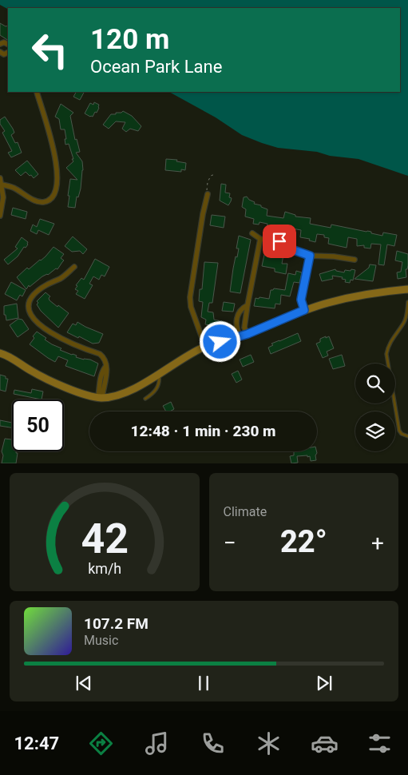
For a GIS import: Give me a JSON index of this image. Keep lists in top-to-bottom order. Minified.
{"page":{"turn":["120 m","Ocean Park Lane"],"limit":"50","trip":"12:48 · 1 min · 230 m","tile":"Climate","heat":["−","22°","+"],"song":["107.2 FM","Music"],"tabs":"12:47","gauge":["42","km/h"]}}
